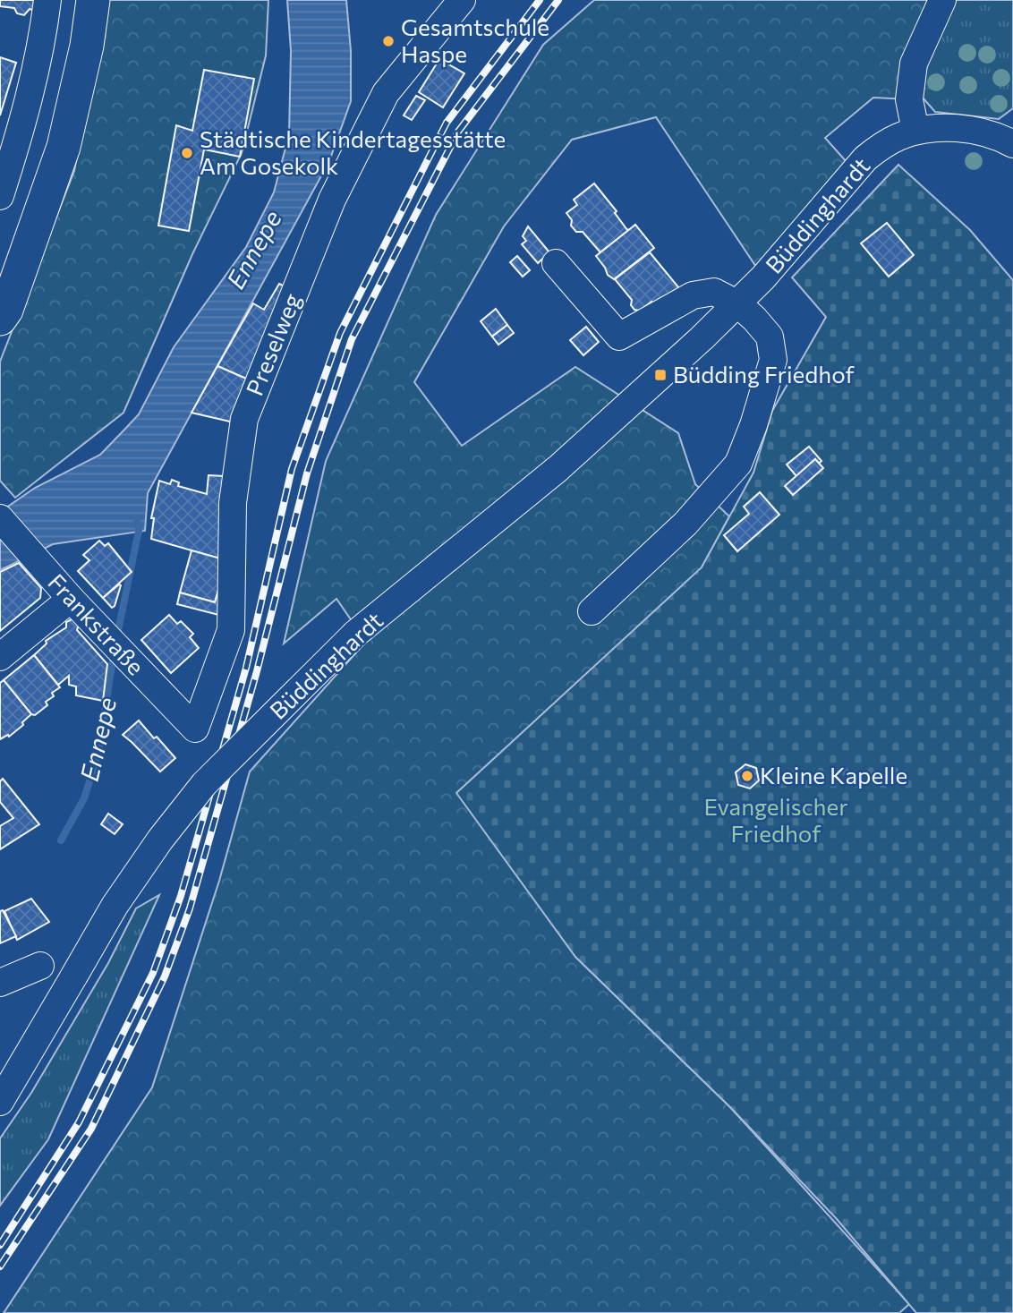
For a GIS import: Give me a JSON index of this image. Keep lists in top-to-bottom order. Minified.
{"streets":{"street":["Büddinghardt","Preselweg","Frankstraße"]},"crossings":[["Preselweg","Frankstraße"]],"water":["Ennepe"],"parks":["Evangelischer Friedhof"],"places":{"other":["Gesamtschule Haspe","Städtische Kindertagesstätte Am Gosekolk","Kleine Kapelle"],"transit":["Büdding Friedhof"]}}
